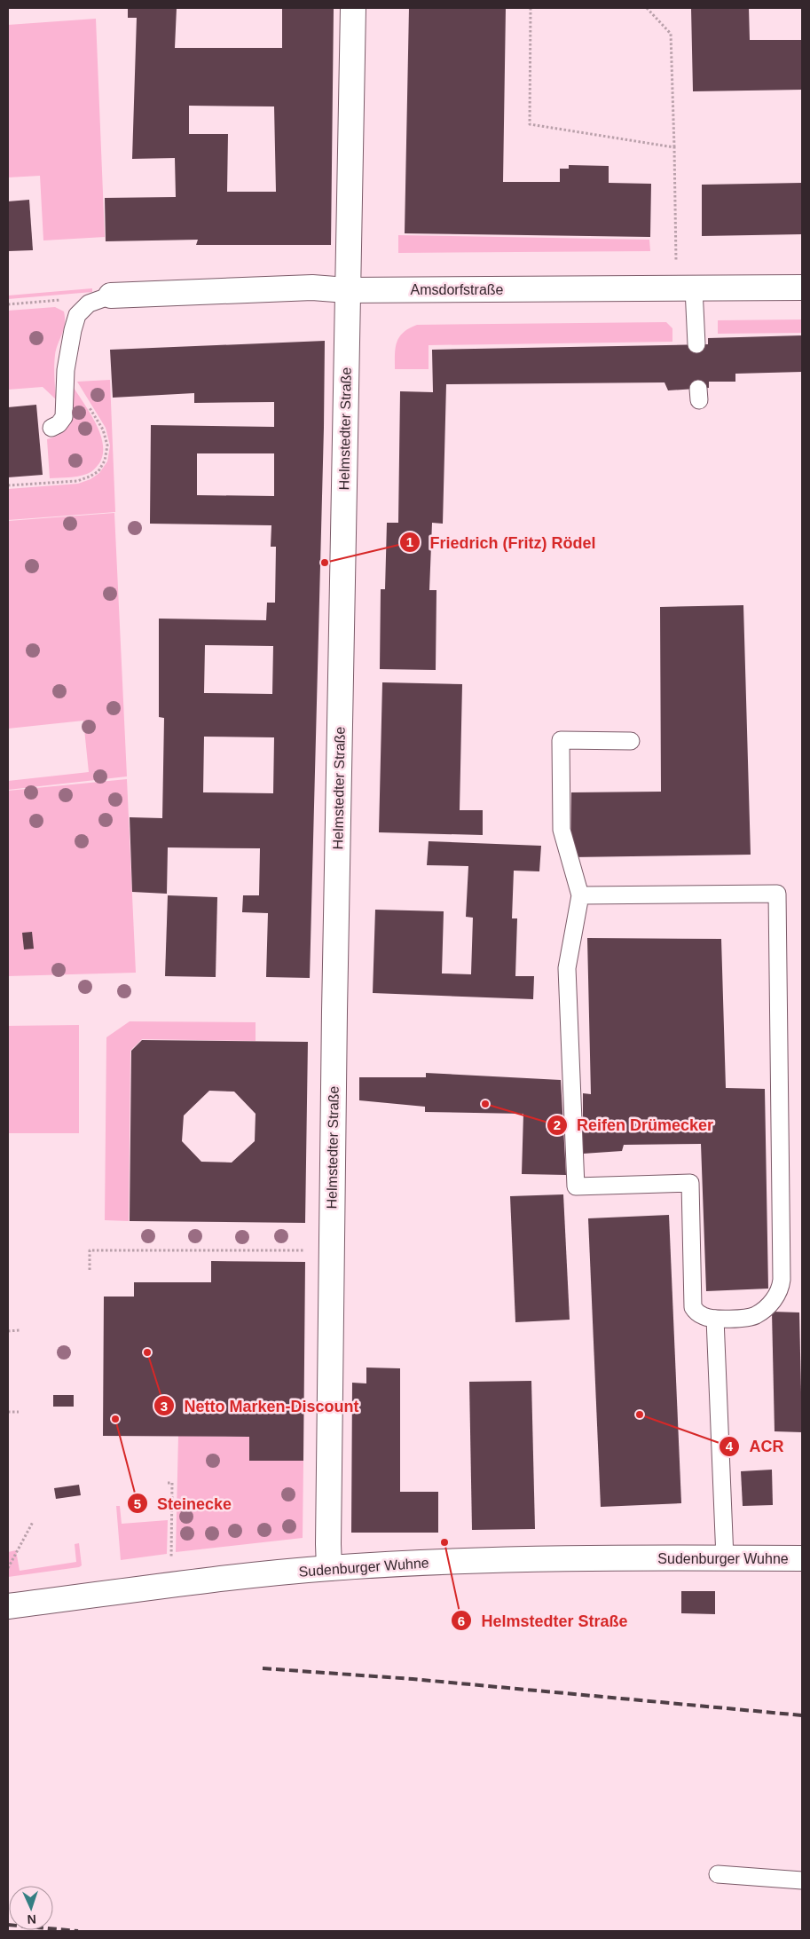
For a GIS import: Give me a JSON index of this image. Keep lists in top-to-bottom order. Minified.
{"streets":{"street":["Amsdorfstraße","Helmstedter Straße","Sudenburger Wuhne"]},"crossings":[["Amsdorfstraße","Helmstedter Straße"],["Helmstedter Straße","Sudenburger Wuhne"]],"places":["Friedrich (Fritz) Rödel","Reifen Drümecker","Netto Marken-Discount","ACR","Steinecke","Helmstedter Straße"],"north":"bottom"}
